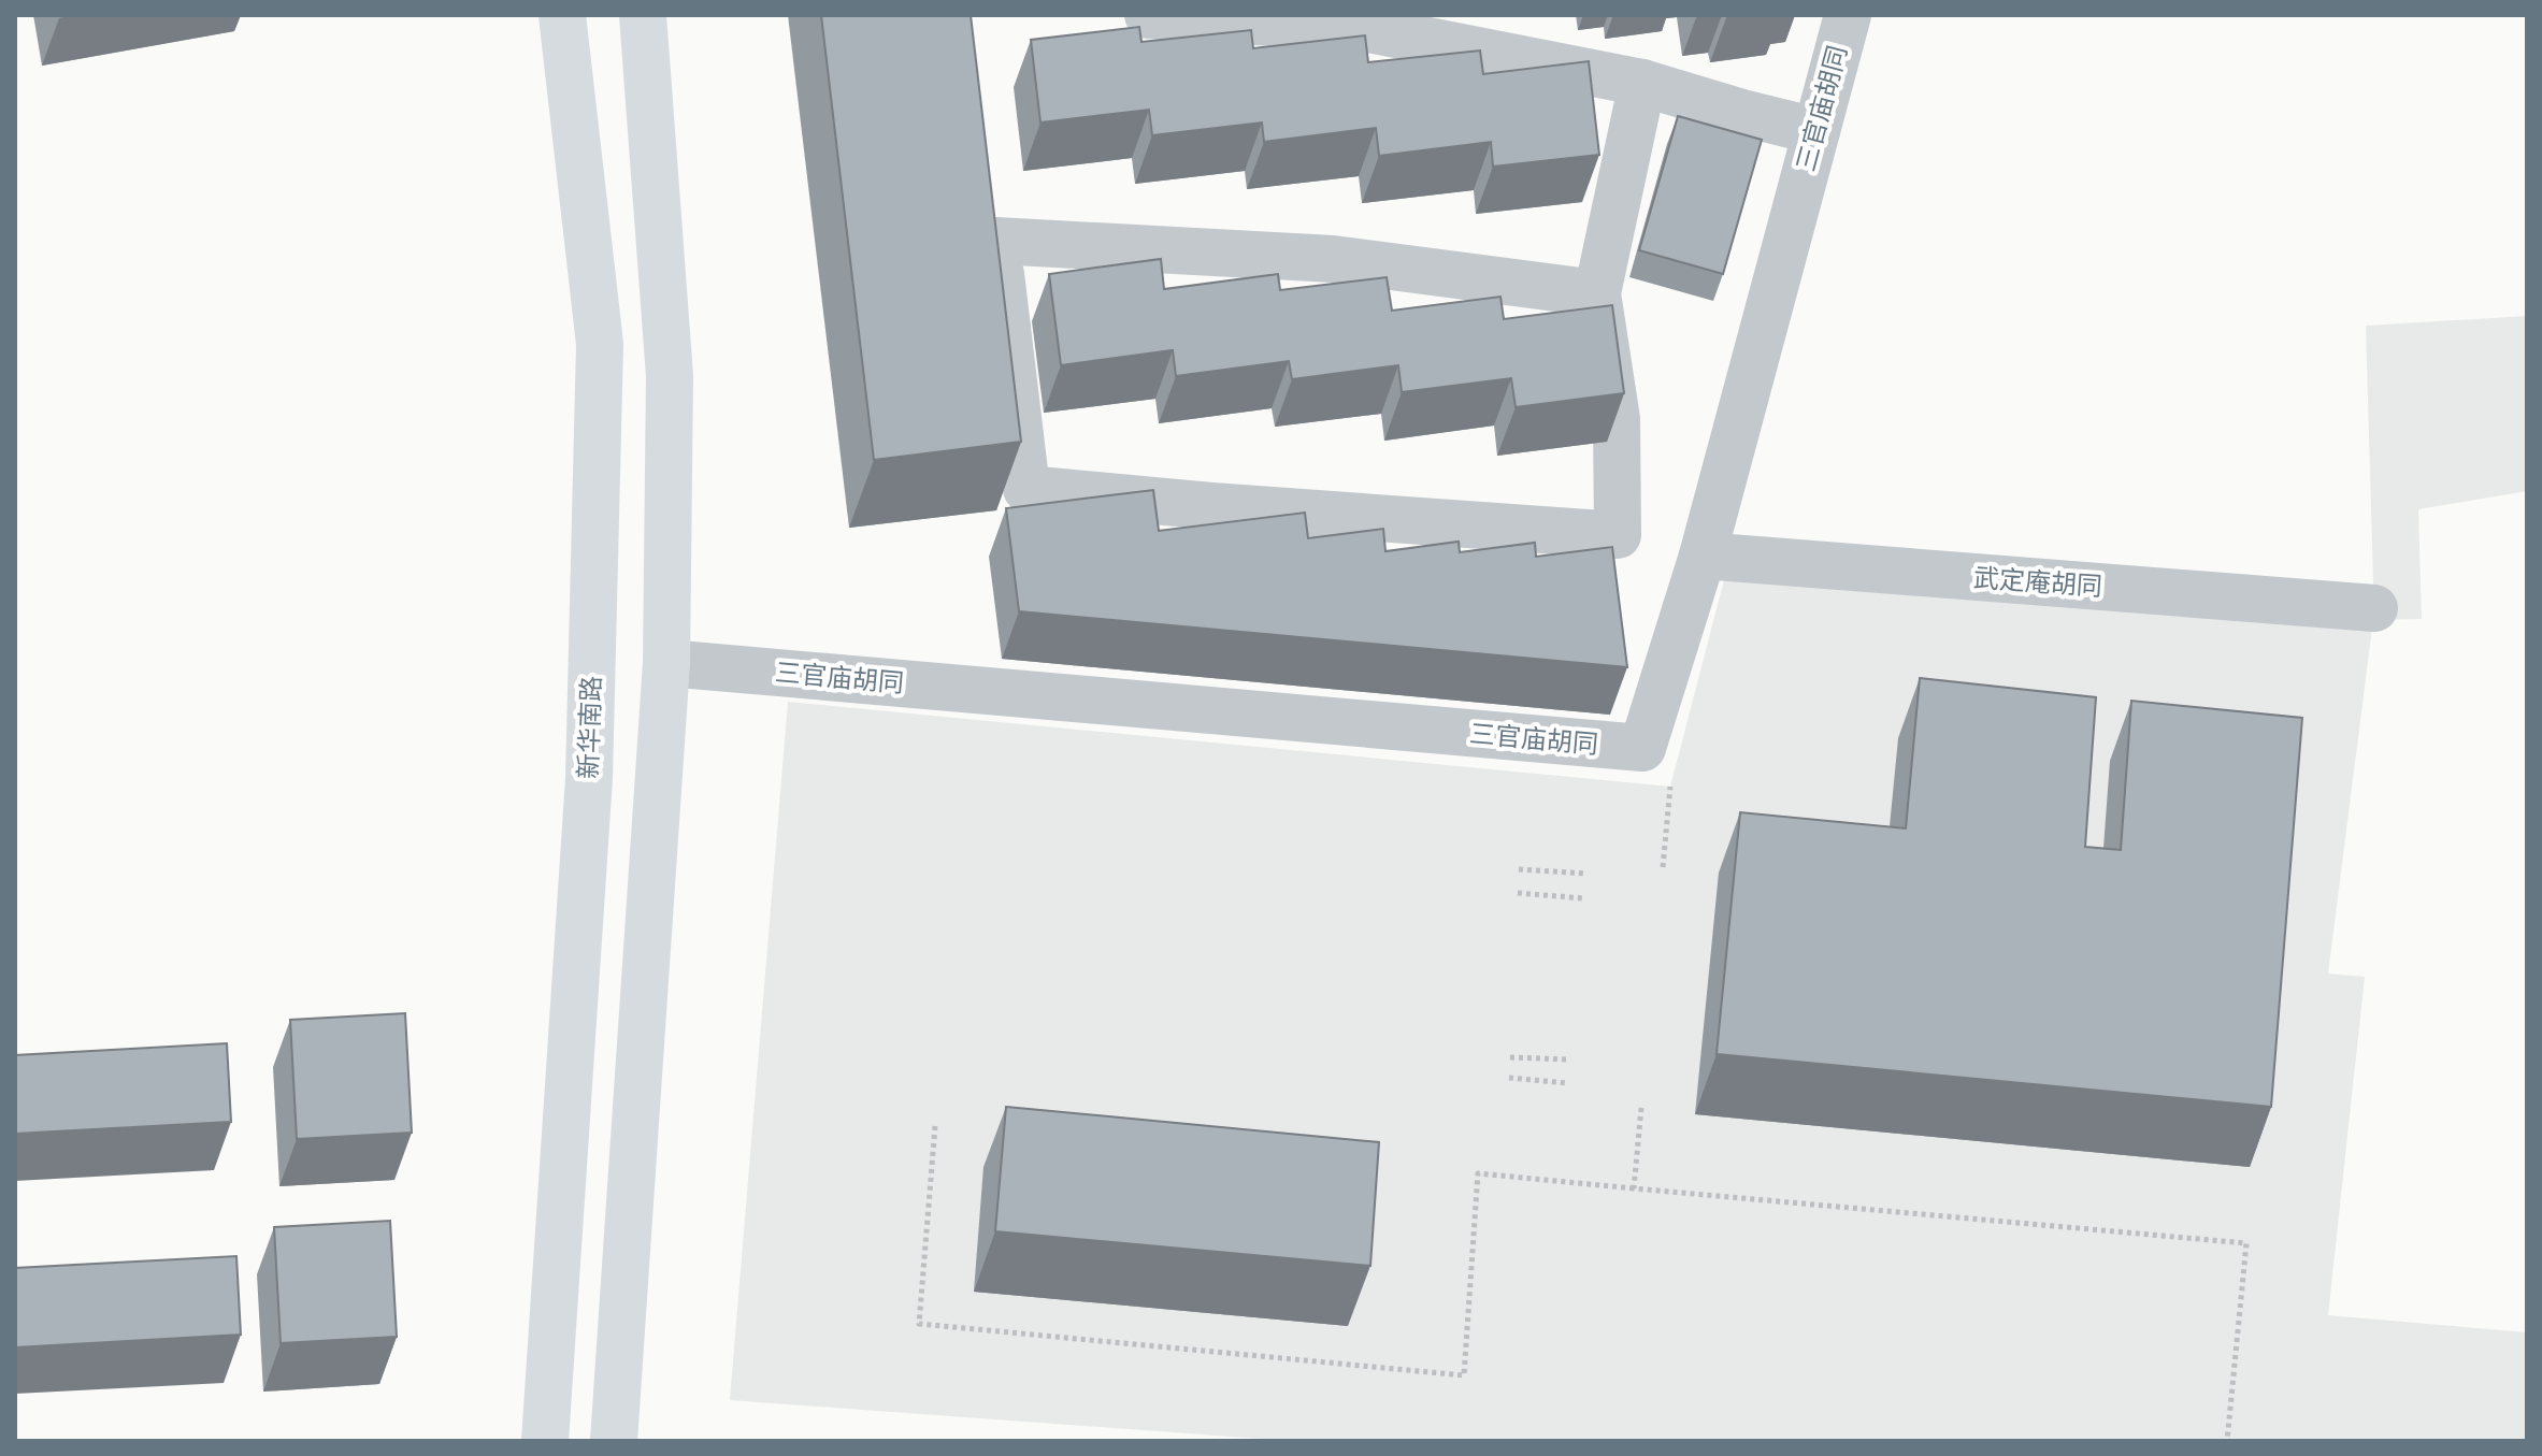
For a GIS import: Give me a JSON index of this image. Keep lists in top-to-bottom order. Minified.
{"streets":{"main road":["新华南路"],"street":["三官庙胡同","武定庵胡同"]},"crossings":[["三官庙胡同","武定庵胡同"]]}
